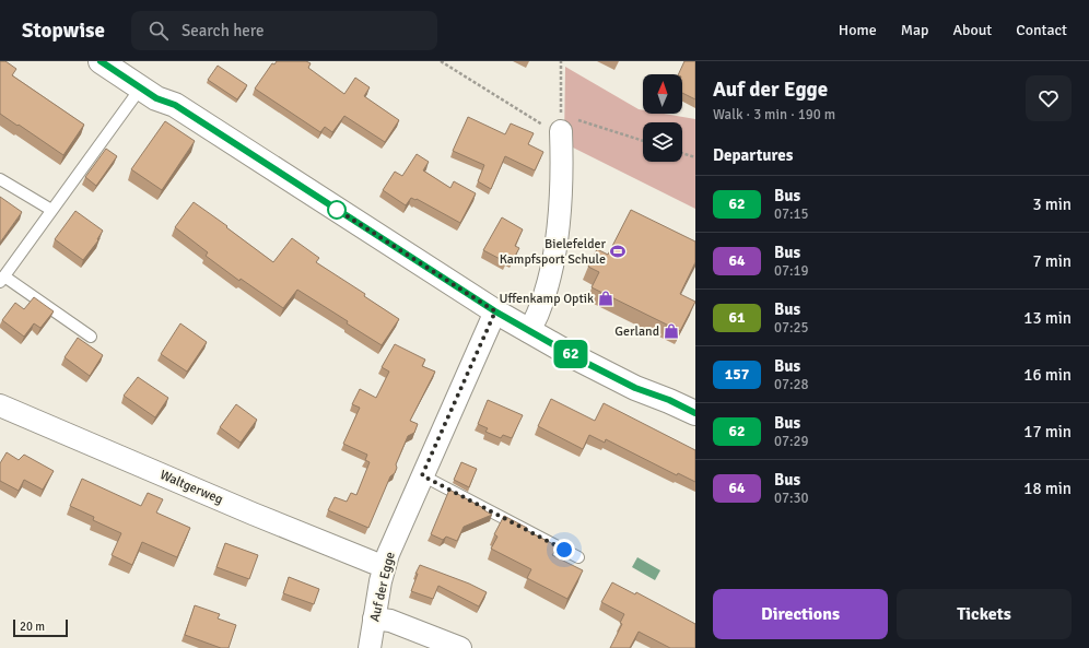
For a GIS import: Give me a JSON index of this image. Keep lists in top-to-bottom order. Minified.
{"streets":{"street":["Waltgerweg","Auf der Egge"]},"crossings":[["Waltgerweg","Auf der Egge"]],"places":{"sports":["Bielefelder Kampfsport Schule"],"shop":["Uffenkamp Optik","Gerland"]},"lines":["bus line 62"],"scale_bar":"20 m","north":"top","page":{"header":"Stopwise","search":"Search here","nav":["Home","Map","About","Contact"],"on_map":"62","heading":[["Auf der Egge","Walk · 3 min · 190 m"],"Departures"],"list":[{"mark":"62","name":"Bus","note":"07:15","value":"3 min"},{"mark":"64","name":"Bus","note":"07:19","value":"7 min"},{"mark":"61","name":"Bus","note":"07:25","value":"13 min"},{"mark":"157","name":"Bus","note":"07:28","value":"16 min"},{"mark":"62","name":"Bus","note":"07:29","value":"17 min"},{"mark":"64","name":"Bus","note":"07:30","value":"18 min"}],"buttons":["Directions","Tickets"],"scale":"20 m"}}
